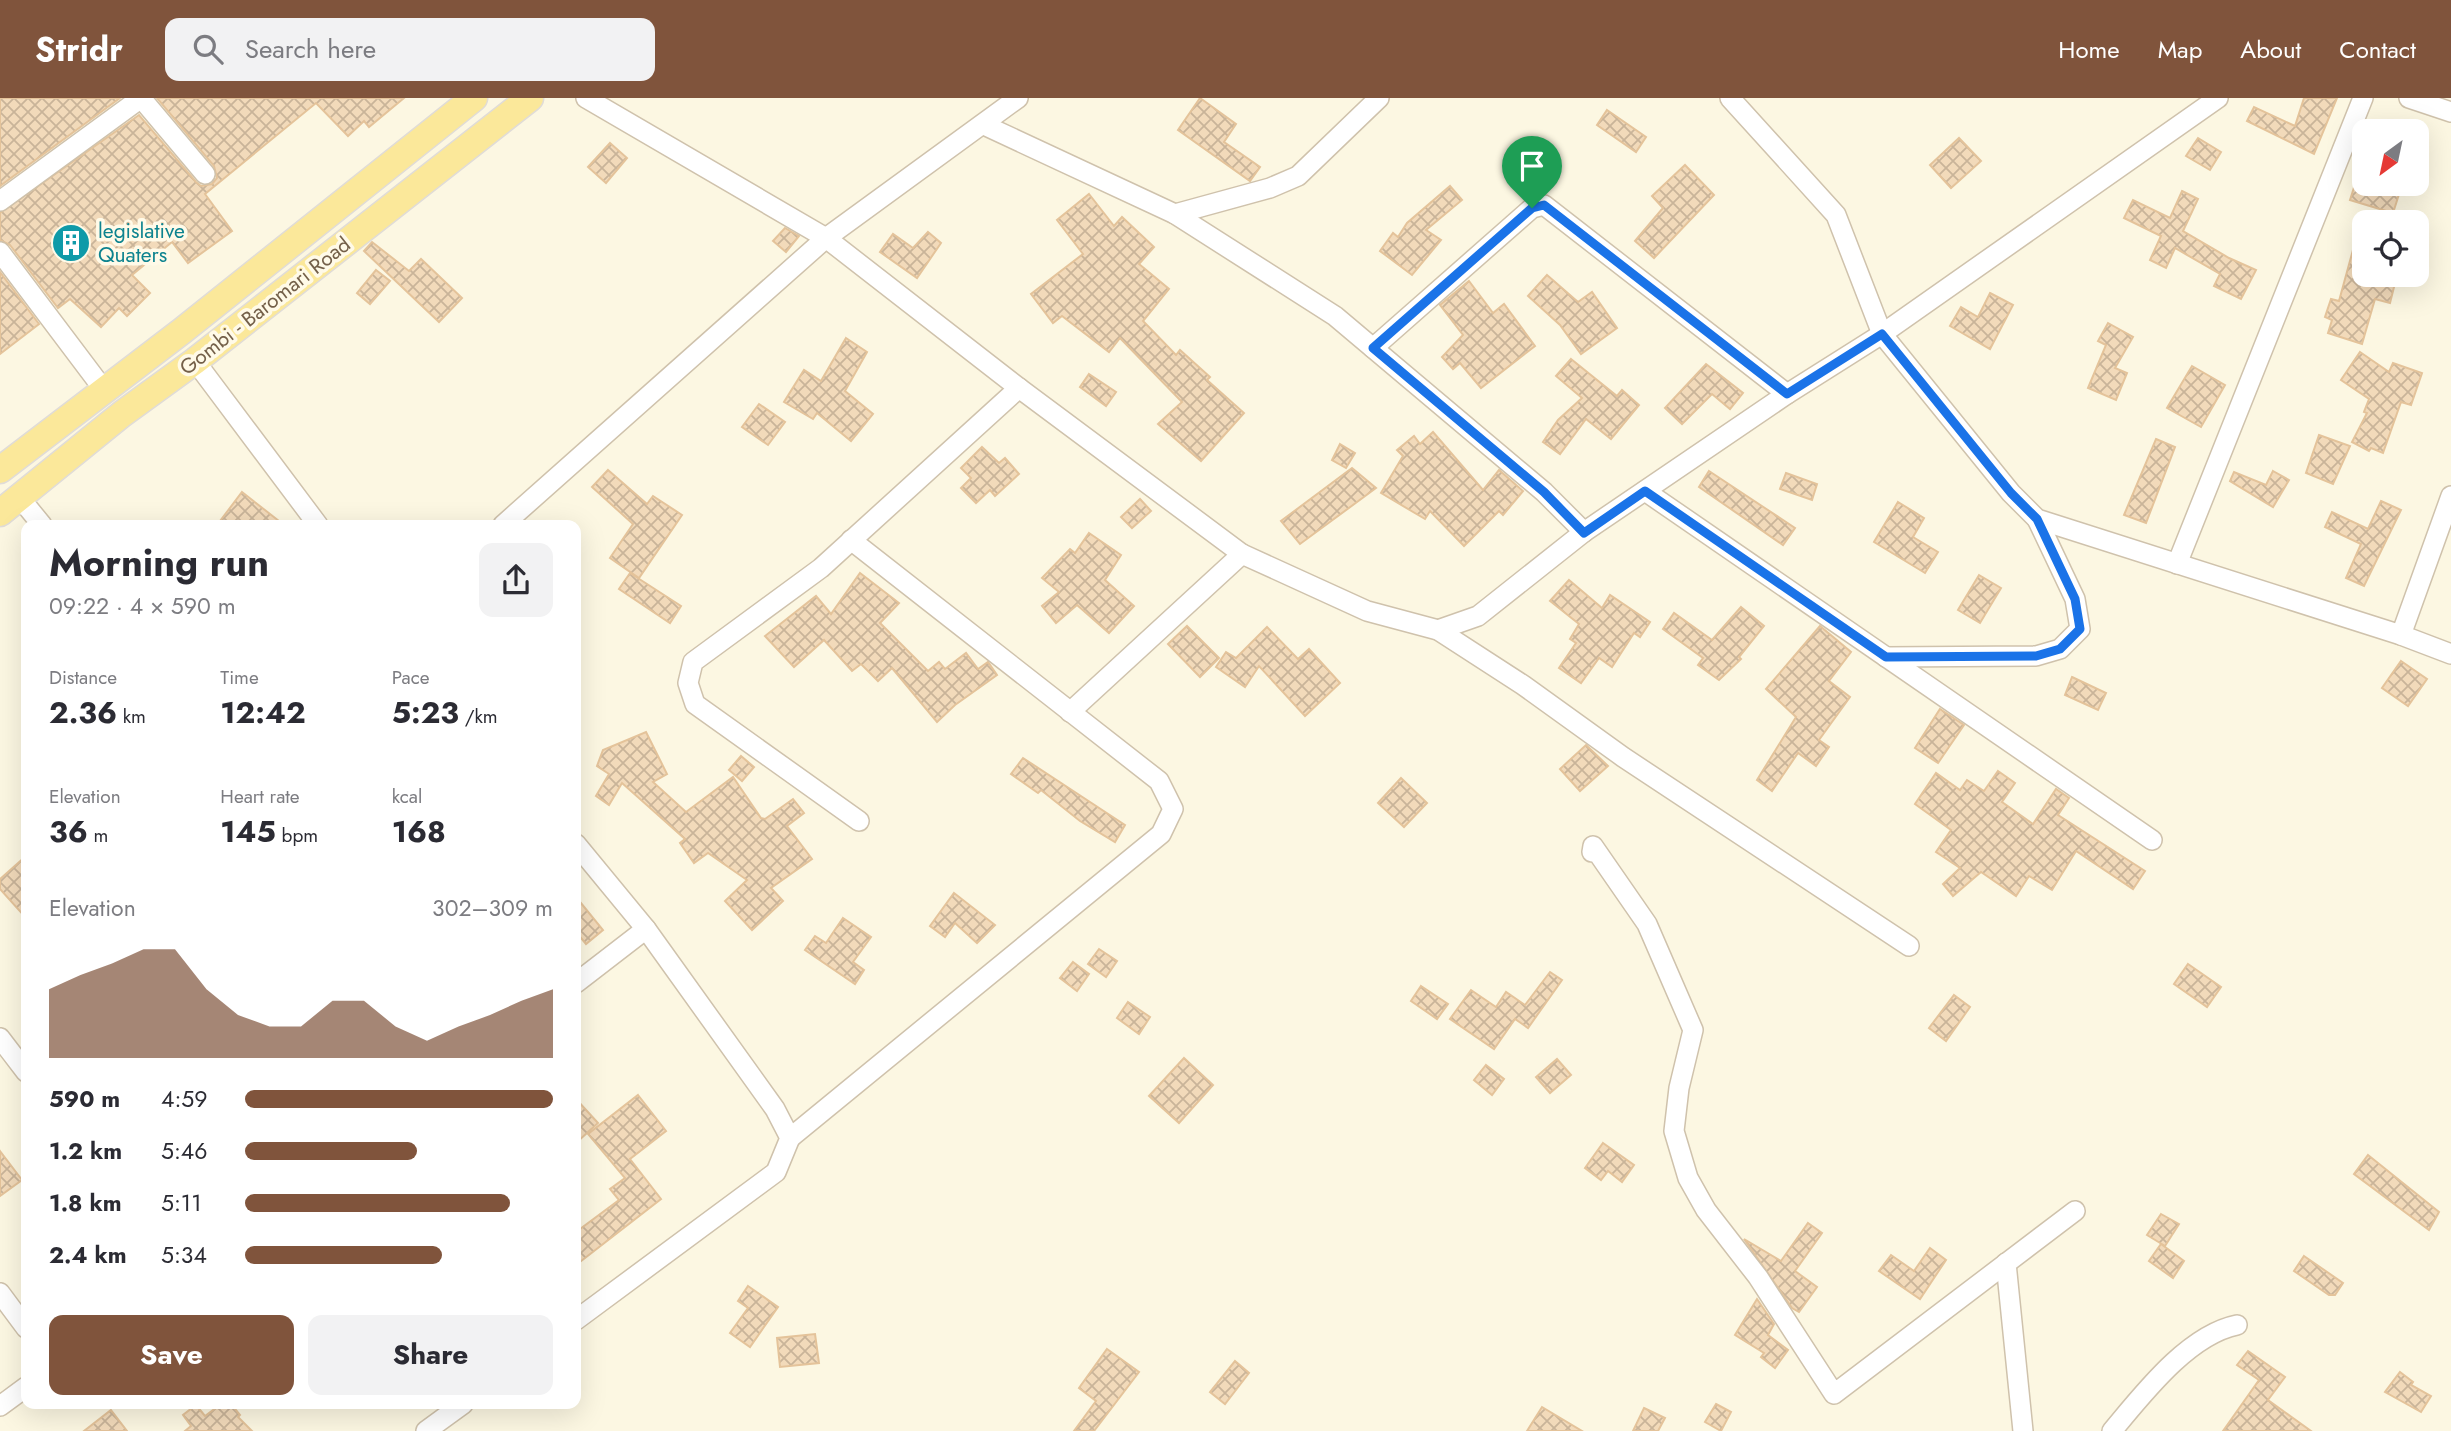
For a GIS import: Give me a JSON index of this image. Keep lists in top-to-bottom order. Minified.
{"streets":{"main road":["Gombi - Baromari Road"]},"places":{"building":["legislative Quaters"]},"north":"bottom left","page":{"header":"Stridr","search":"Search here","nav":["Home","Map","About","Contact"],"heading":["Morning run","09:22 · 4 × 590 m"],"stats":[["Distance","2.36 km"],["Time","12:42"],["Pace","5:23 /km"],["Elevation","36 m"],["Heart rate","145 bpm"],["kcal","168"]],"chart":["Elevation","302–309 m"],"list":[{"name":"590 m","note":"4:59"},{"name":"1.2 km","note":"5:46"},{"name":"1.8 km","note":"5:11"},{"name":"2.4 km","note":"5:34"}],"buttons":["Save","Share"]}}
